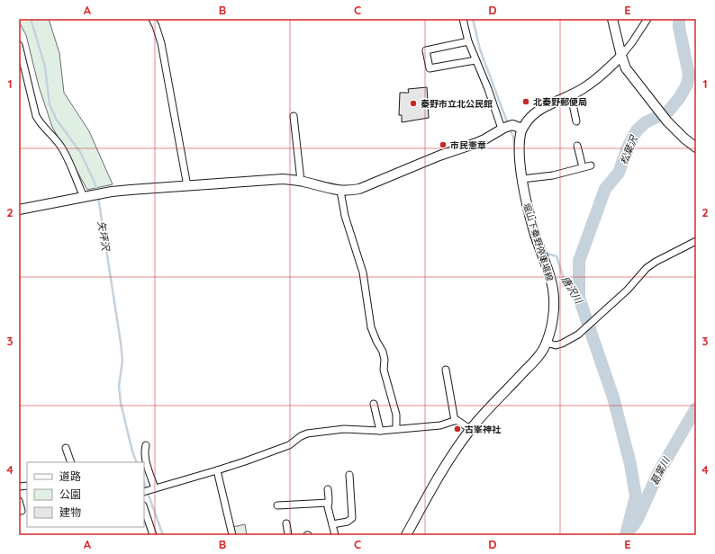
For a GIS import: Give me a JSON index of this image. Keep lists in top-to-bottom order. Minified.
{"streets":{"street":["堀山下秦野停車場線"]},"water":["松葉沢","矢坪沢","唐沢川","葛葉川"],"places":["北秦野郵便局","秦野市立北公民館","市民憲章","古峯神社"],"legend":["道路","公園","建物"],"grid":{"columns":["A","B","C","D","E"],"rows":["1","2","3","4"]}}
